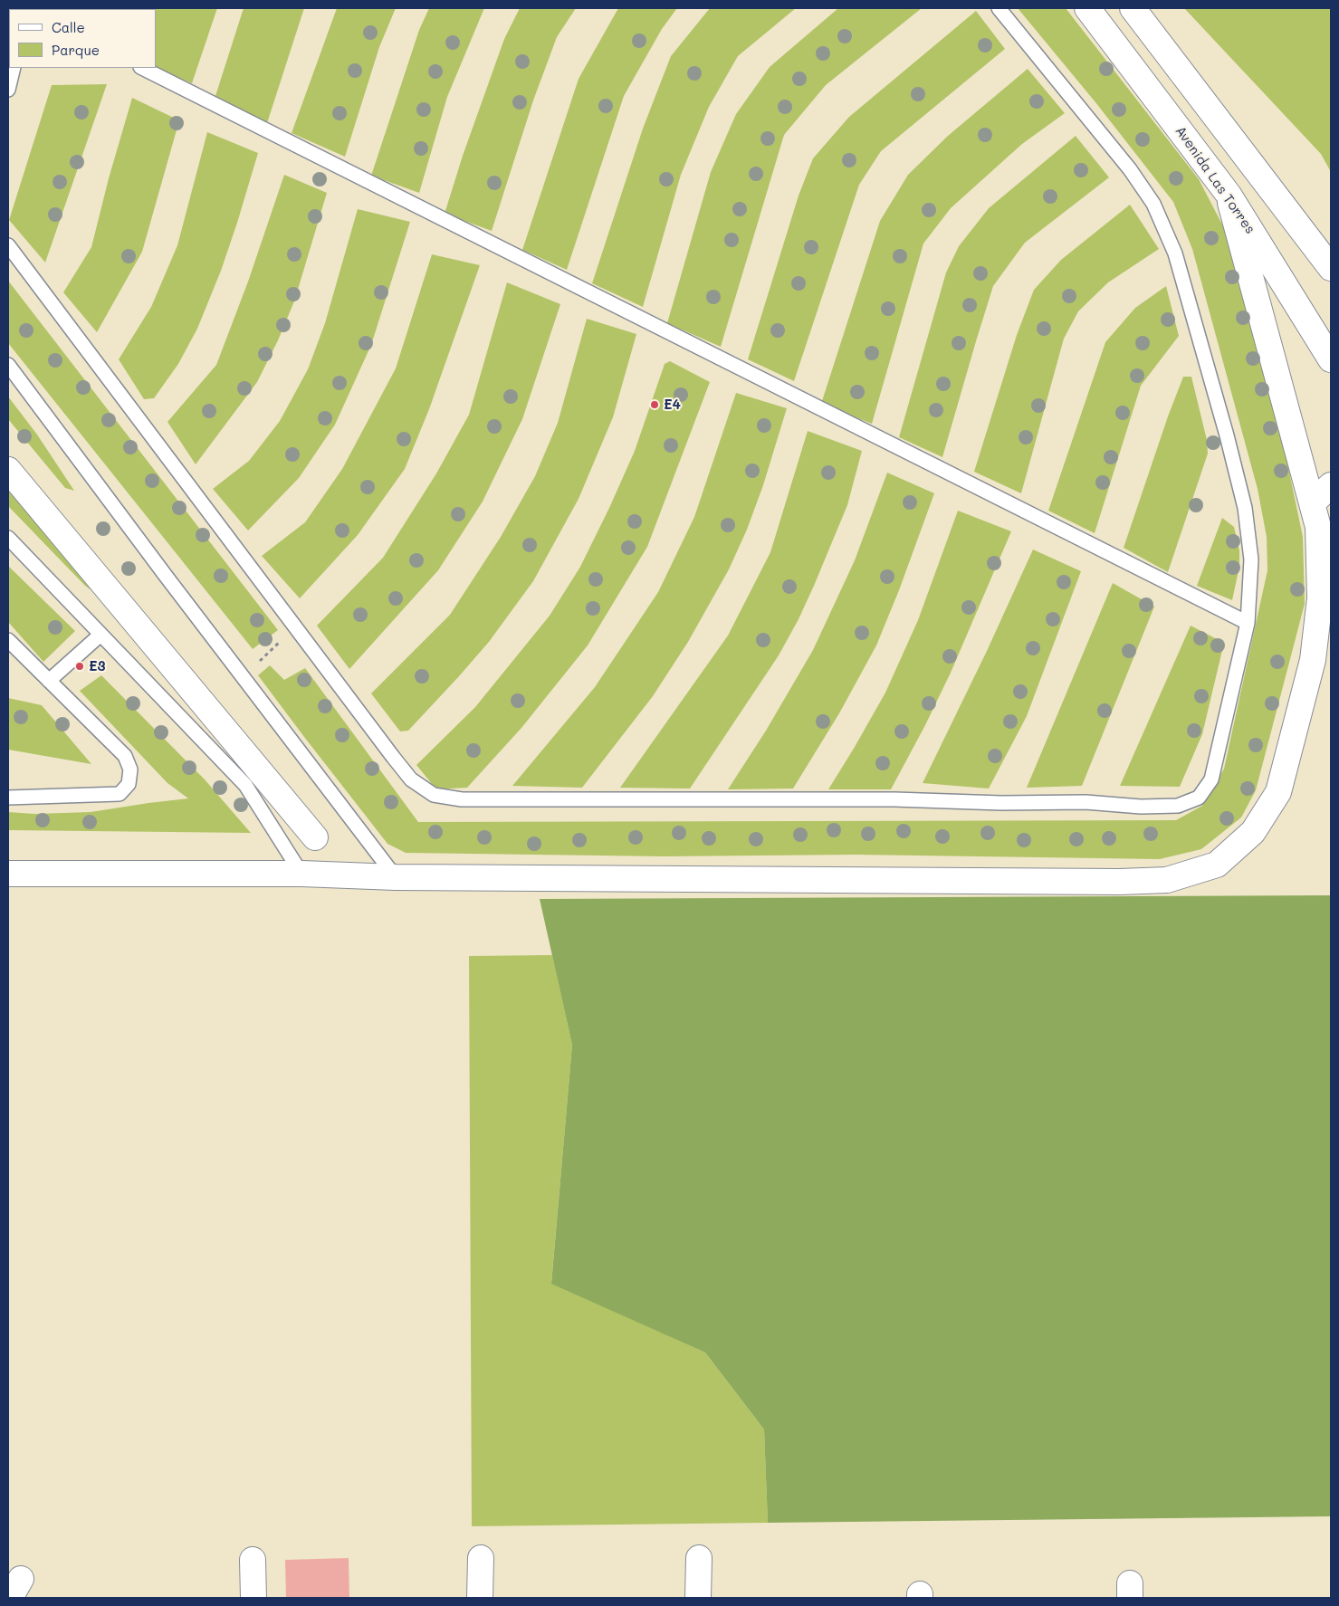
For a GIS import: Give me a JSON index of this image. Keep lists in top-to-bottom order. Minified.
{"streets":{"street":["Avenida Las Torres"]},"places":["E4","E3"],"legend":["Calle","Parque"]}
